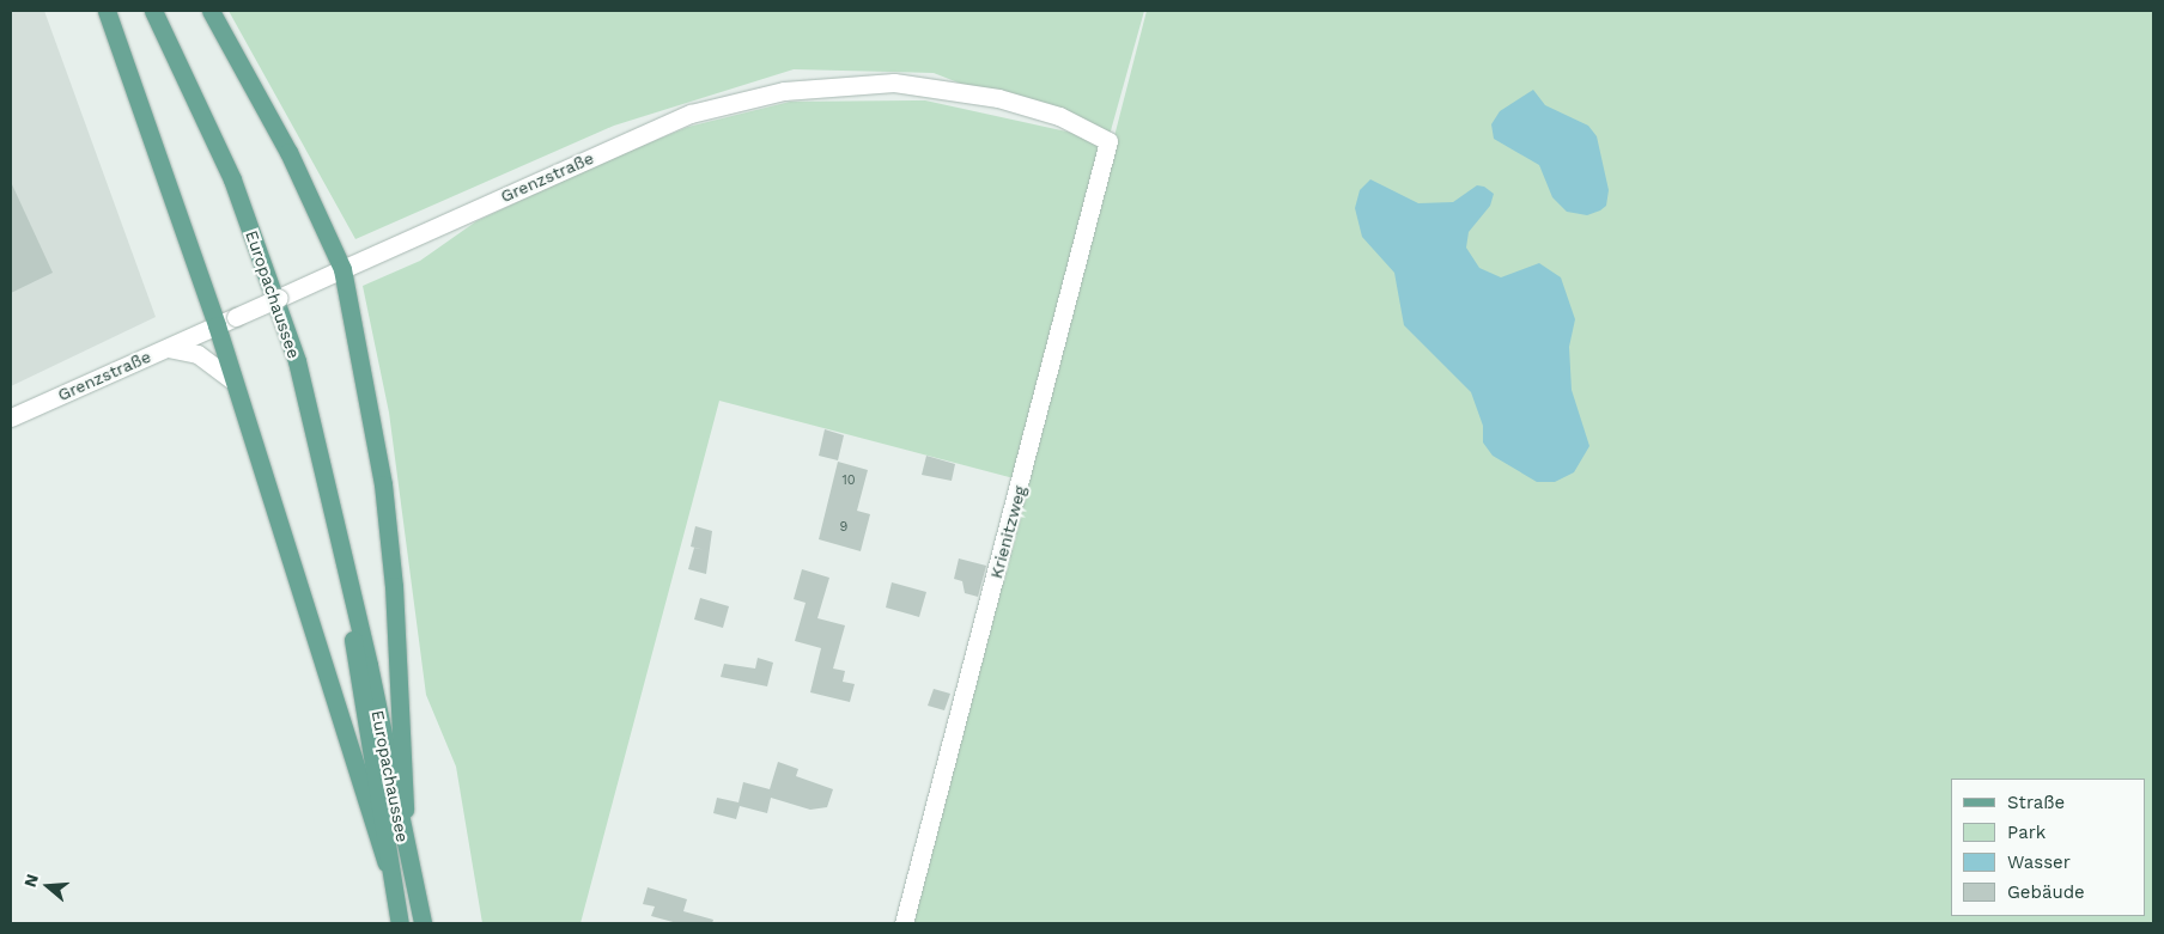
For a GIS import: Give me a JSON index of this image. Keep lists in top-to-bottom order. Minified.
{"streets":{"main road":["Europachaussee"],"street":["Grenzstraße","Krienitzweg"]},"crossings":[["Grenzstraße","Krienitzweg"]],"house_numbers":["10","9"],"legend":["Straße","Park","Wasser","Gebäude"],"north":"left"}
